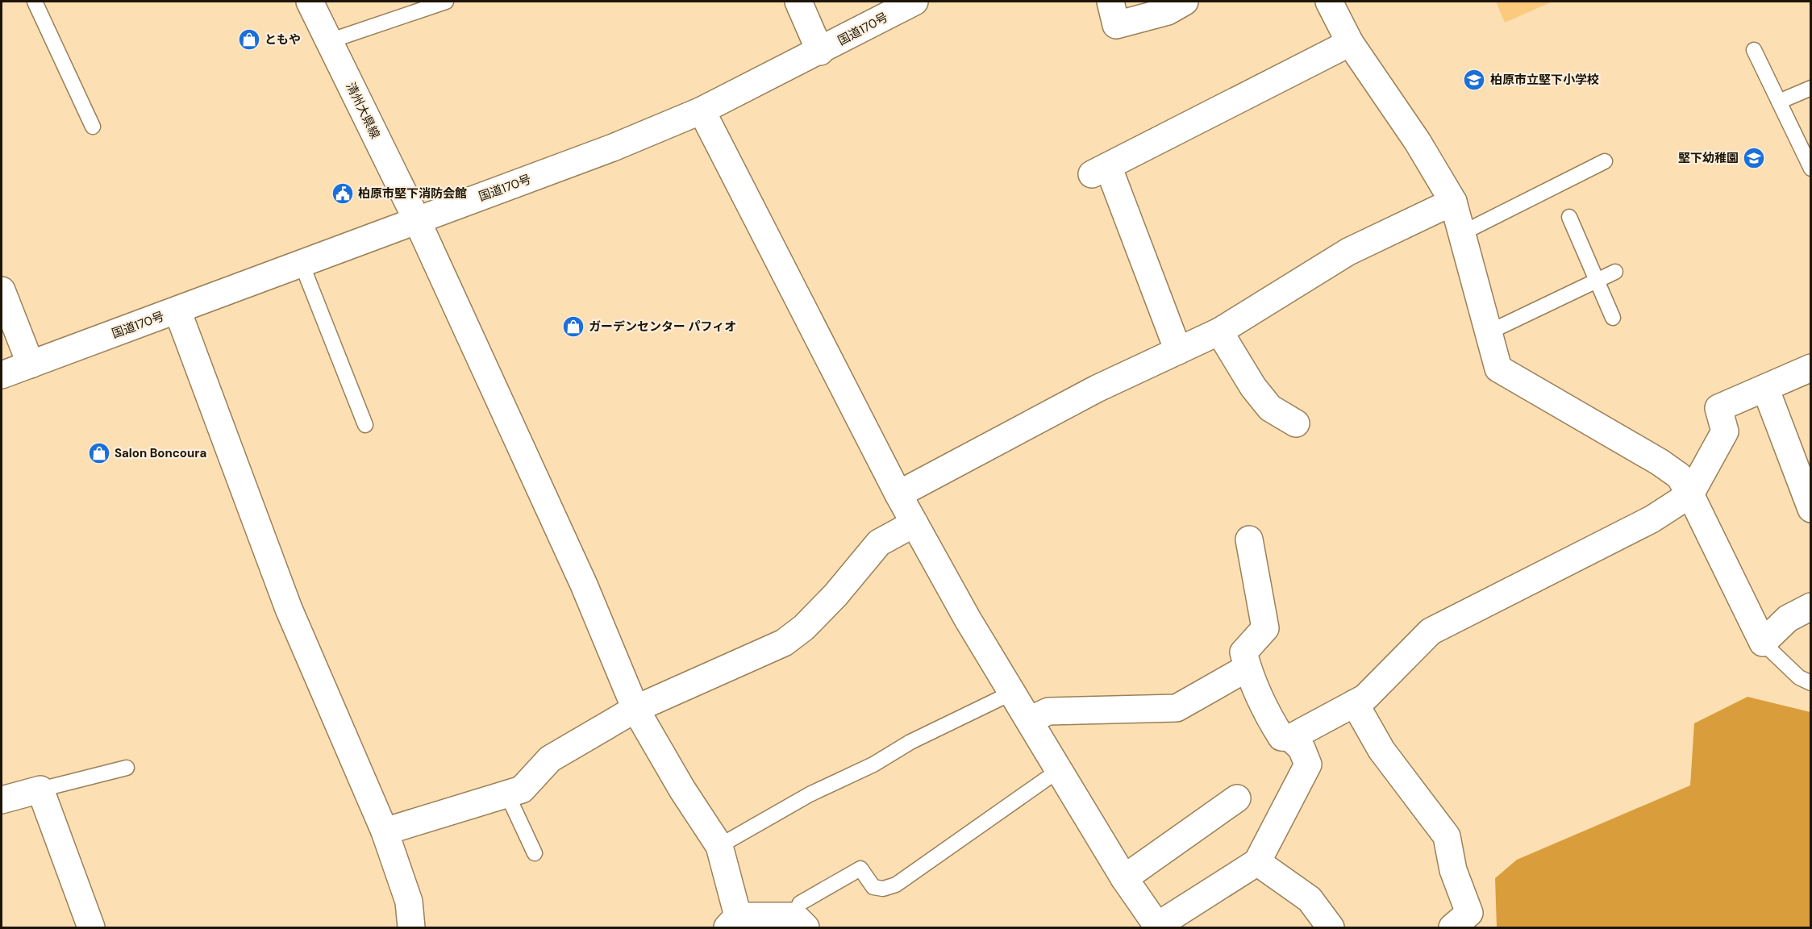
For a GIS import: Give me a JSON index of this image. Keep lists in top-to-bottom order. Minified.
{"streets":{"main road":["国道170号","清州大県線"]},"crossings":[["国道170号","清州大県線"]],"places":{"shop":["ともや","ガーデンセンター パフィオ","Salon Boncoura"],"school or university":["柏原市立堅下小学校","堅下幼稚園"],"public building":["柏原市堅下消防会館"]}}
